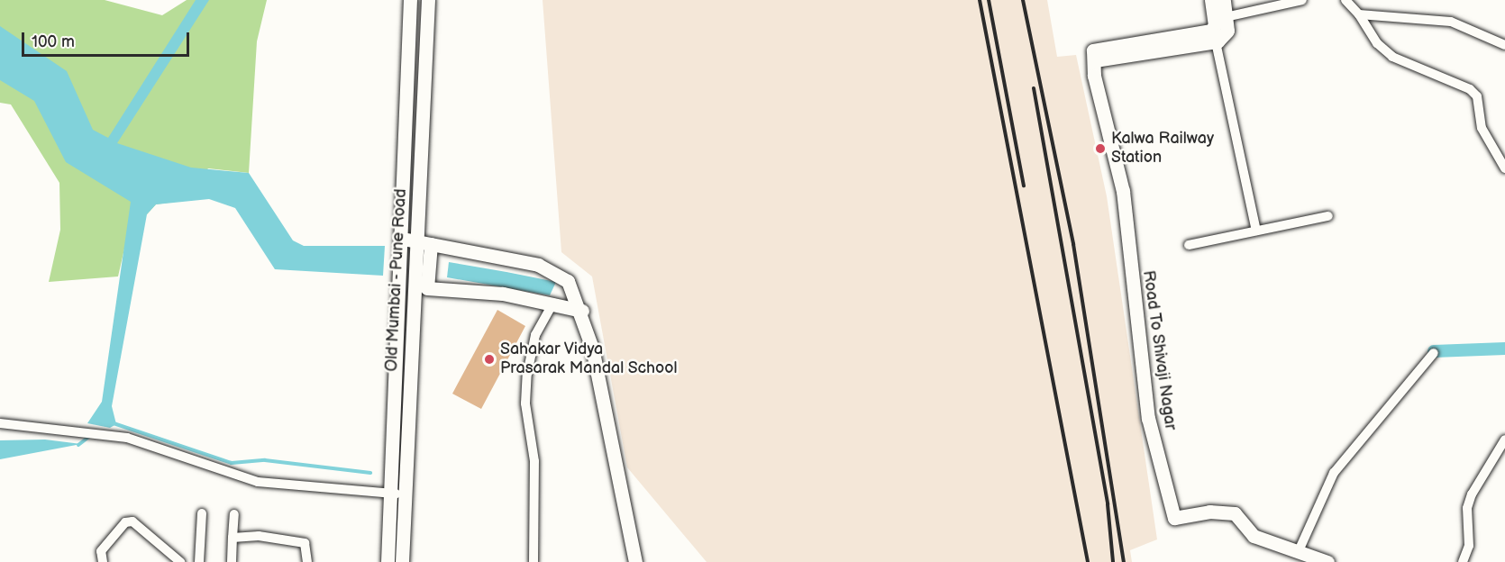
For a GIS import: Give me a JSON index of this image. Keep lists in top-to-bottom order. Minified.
{"streets":{"street":["Old Mumbai - Pune Road","Road To Shivaji Nagar"]},"places":["Kalwa Railway Station","Sahakar Vidya Prasarak Mandal School"],"scale_bar":"100 m"}
